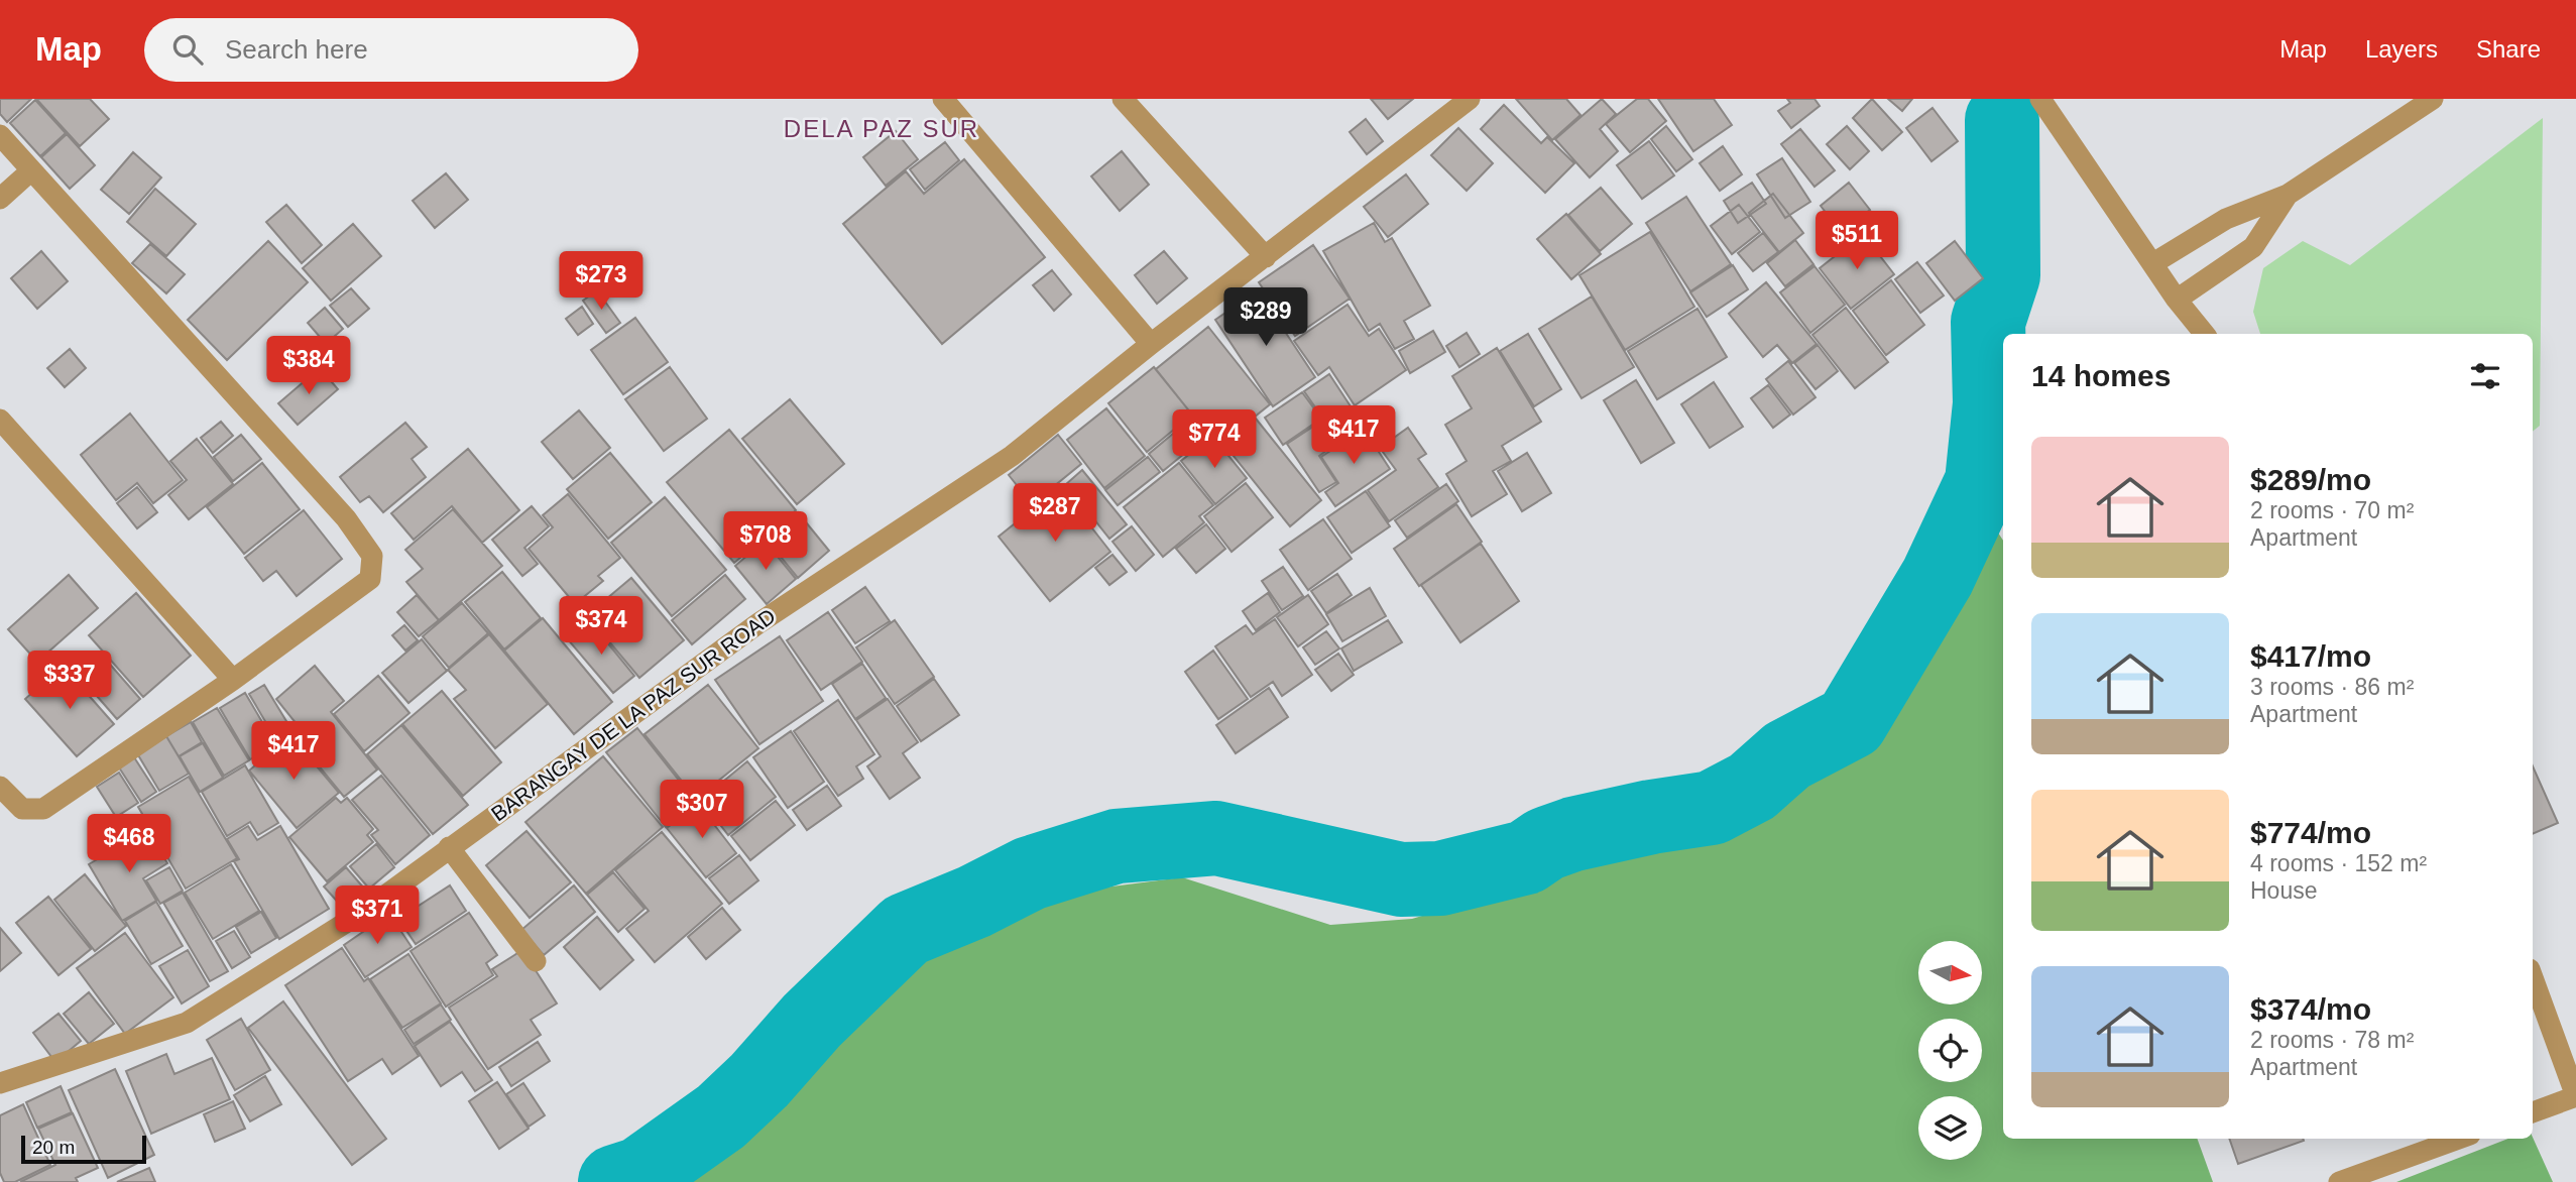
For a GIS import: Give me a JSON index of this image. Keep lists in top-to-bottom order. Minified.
{"streets":{"street":["BARANGAY DE LA PAZ SUR ROAD"]},"districts":["DELA PAZ SUR"],"scale_bar":"20 m","north":"right","page":{"header":"Map","search":"Search here","nav":["Map","Layers","Share"],"price":["$511","$273","$289","$384","$417","$774","$287","$708","$374","$337","$417","$307","$468","$371"],"heading":"14 homes","list":[{"name":"$289/mo","note":"2 rooms · 70 m² · Apartment"},{"name":"$417/mo","note":"3 rooms · 86 m² · Apartment"},{"name":"$774/mo","note":"4 rooms · 152 m² · House"},{"name":"$374/mo","note":"2 rooms · 78 m² · Apartment"}],"scale":"20 m"}}
